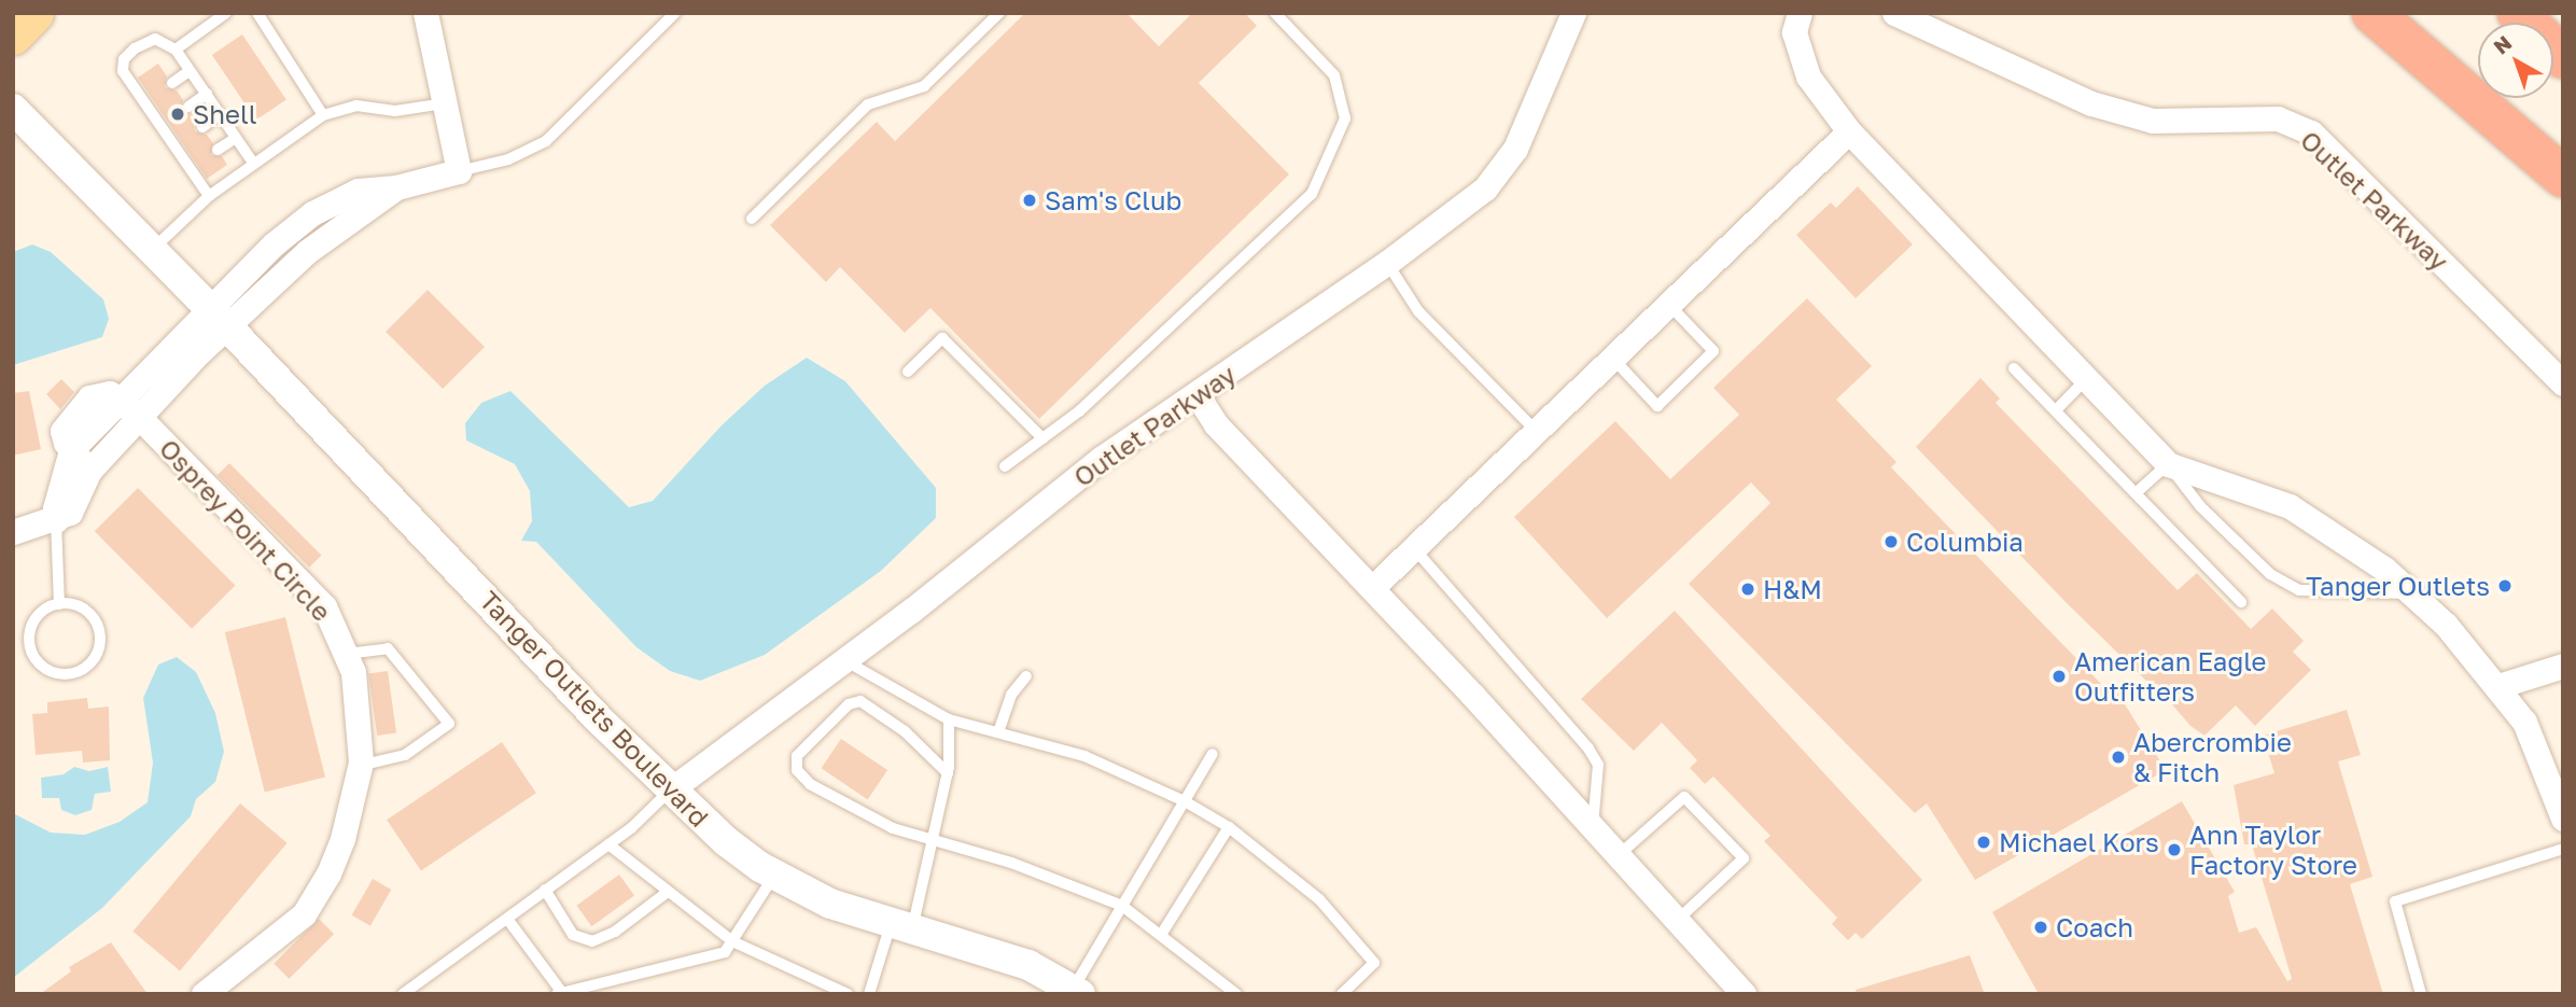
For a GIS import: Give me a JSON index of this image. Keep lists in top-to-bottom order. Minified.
{"streets":{"street":["Outlet Parkway","Osprey Point Circle","Tanger Outlets Boulevard"]},"crossings":[["Outlet Parkway","Tanger Outlets Boulevard"],["Osprey Point Circle","Tanger Outlets Boulevard"]],"places":["Shell","Sam's Club","Columbia","Tanger Outlets","H&M","American Eagle Outfitters","Abercrombie & Fitch","Michael Kors","Ann Taylor Factory Store","Coach"],"north":"top left"}
